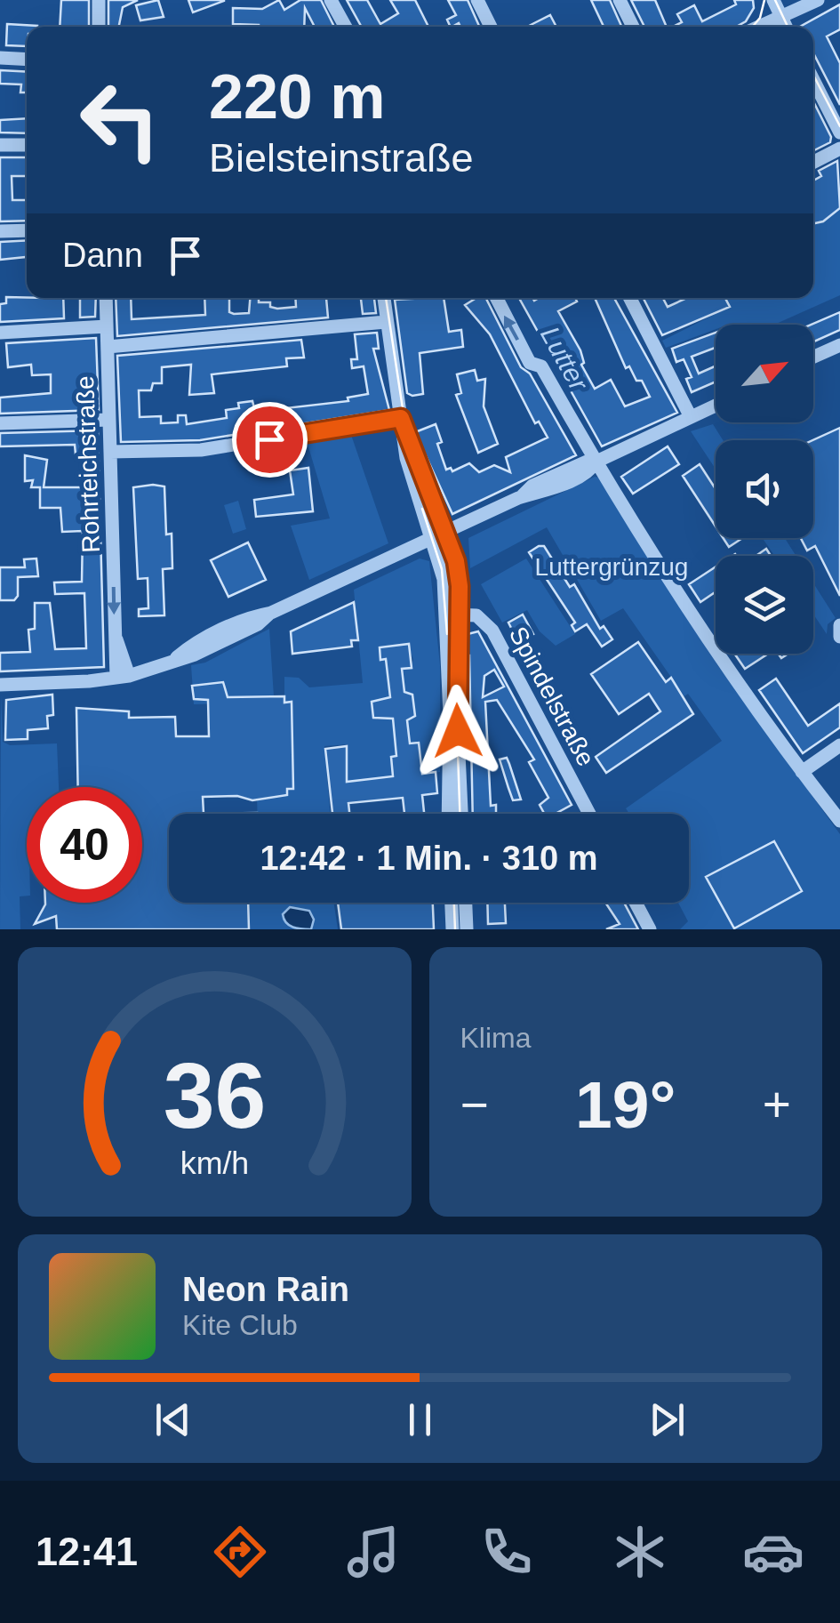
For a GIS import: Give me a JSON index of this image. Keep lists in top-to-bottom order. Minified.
{"streets":{"street":["Rohrteichstraße","Spindelstraße"]},"one_way":["Rohrteichstraße"],"water":["Lutter"],"parks":["Luttergrünzug"],"north":"top right","page":{"turn":["220 m","Bielsteinstraße"],"then":"Dann","limit":"40","trip":"12:42 · 1 Min. · 310 m","tile":"Klima","heat":["−","19°","+"],"song":["Neon Rain","Kite Club"],"tabs":"12:41","gauge":["36","km/h"]}}
